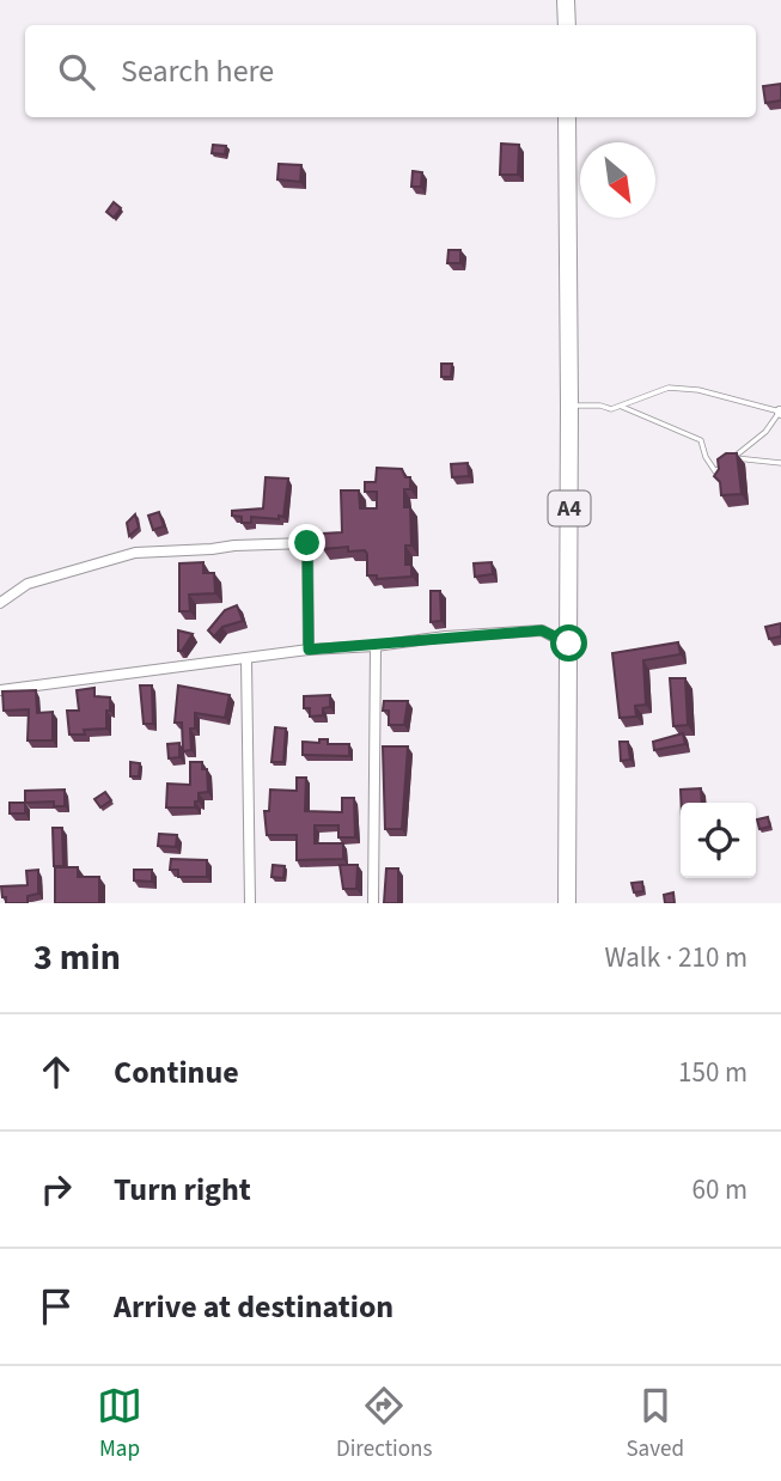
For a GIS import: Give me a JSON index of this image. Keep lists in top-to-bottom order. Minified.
{"streets":{"highway":["A4"]},"north":"bottom right","page":{"search":"Search here","heading":["3 min","Walk · 210 m"],"list":[["Continue","150 m"],["Turn right","60 m"],"Arrive at destination"],"nav":["Map","Directions","Saved"]}}
